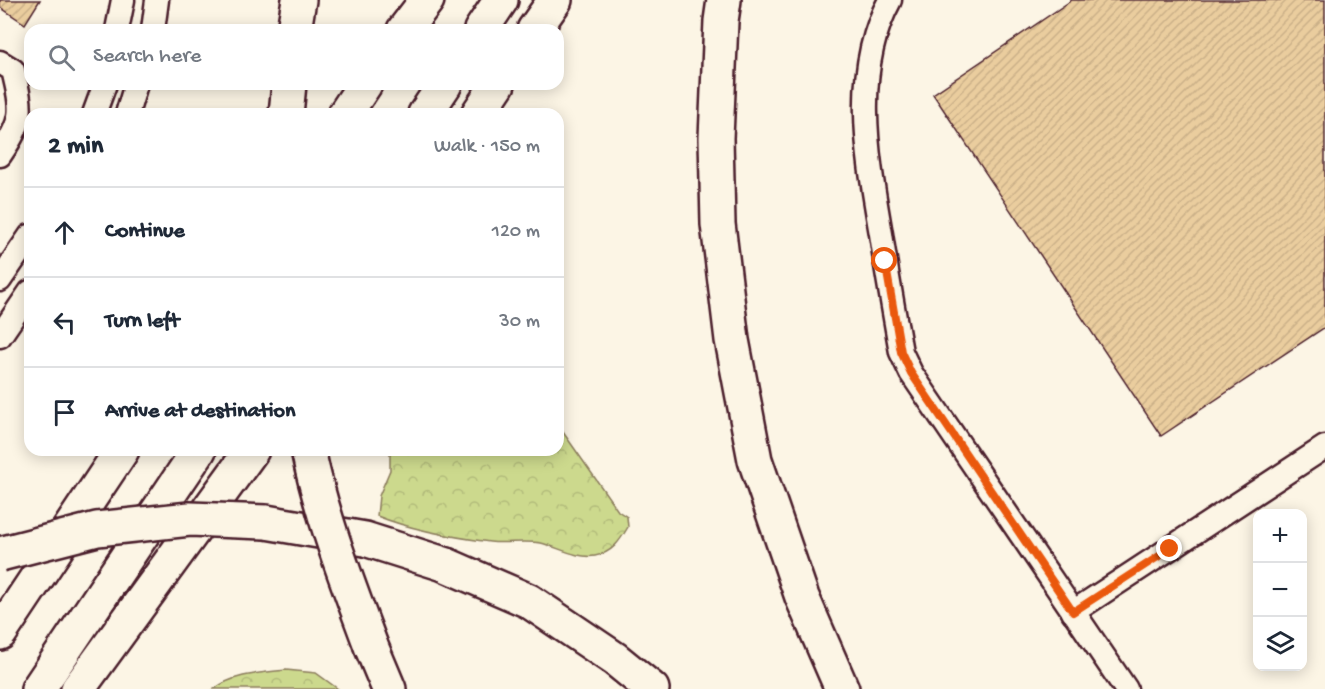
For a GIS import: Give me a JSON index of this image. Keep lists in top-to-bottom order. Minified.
{"page":{"search":"Search here","heading":["2 min","Walk · 150 m"],"list":[["Continue","120 m"],["Turn left","30 m"],"Arrive at destination"],"map_buttons":["+","−"]}}
